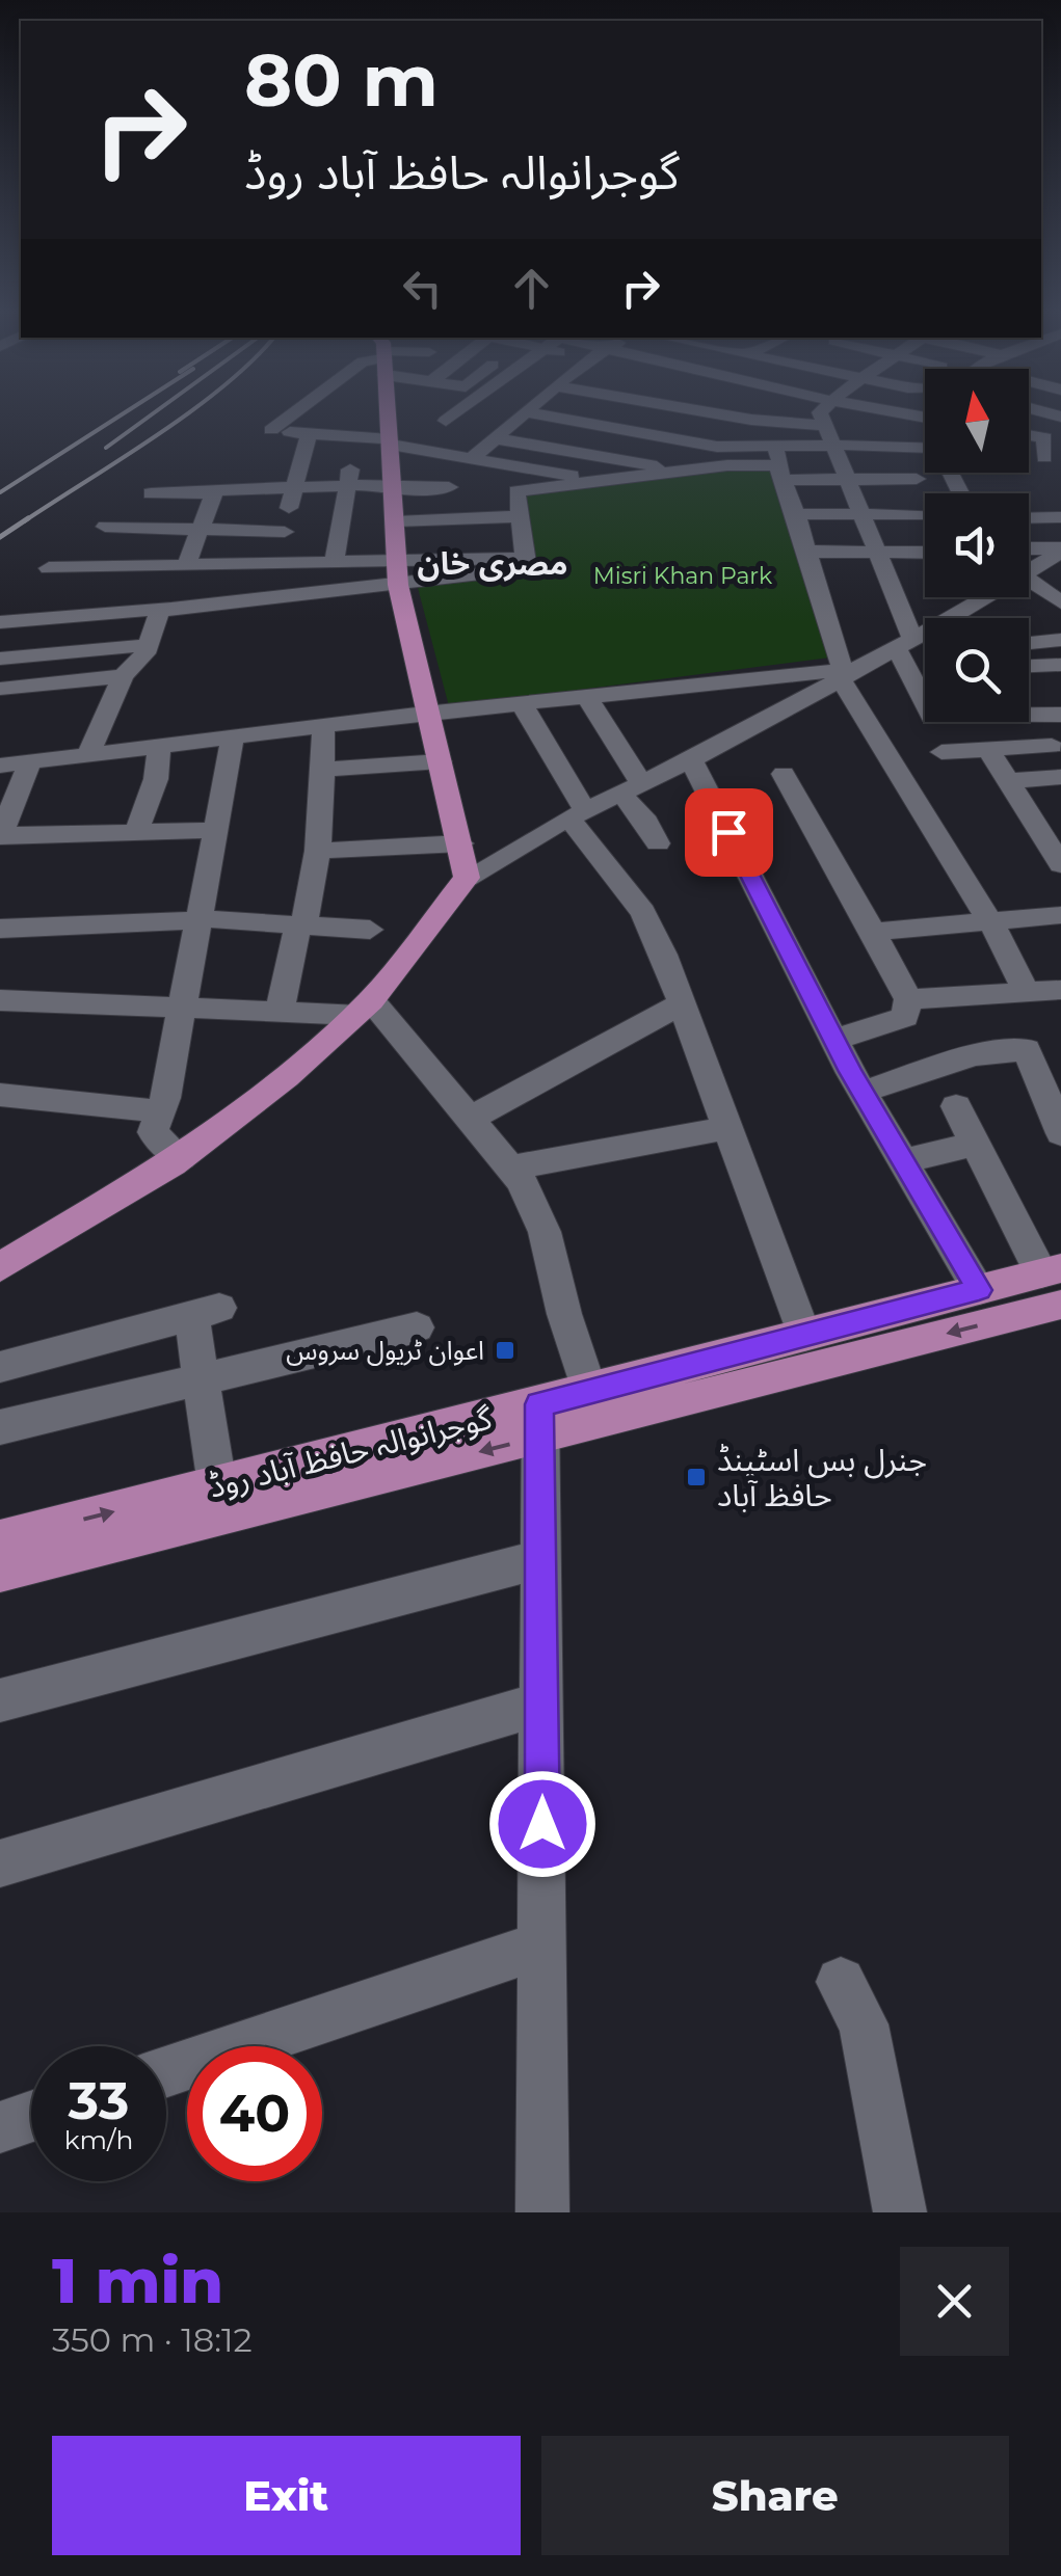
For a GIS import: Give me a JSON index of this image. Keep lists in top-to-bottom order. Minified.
{"streets":{"main road":["گوجرانوالہ حافظ آباد روڈ"]},"districts":["مصری خان"],"parks":["Misri Khan Park"],"places":{"transit":["اعوان ٹریول سروس","جنرل بس اسٹینڈ حافظ آباد"]},"north":"top","page":{"turn":["80 m","گوجرانوالہ حافظ آباد روڈ"],"speed":"33 km/h","limit":"40","heading":["1 min","350 m · 18:12"],"buttons":["Exit","Share"]}}
